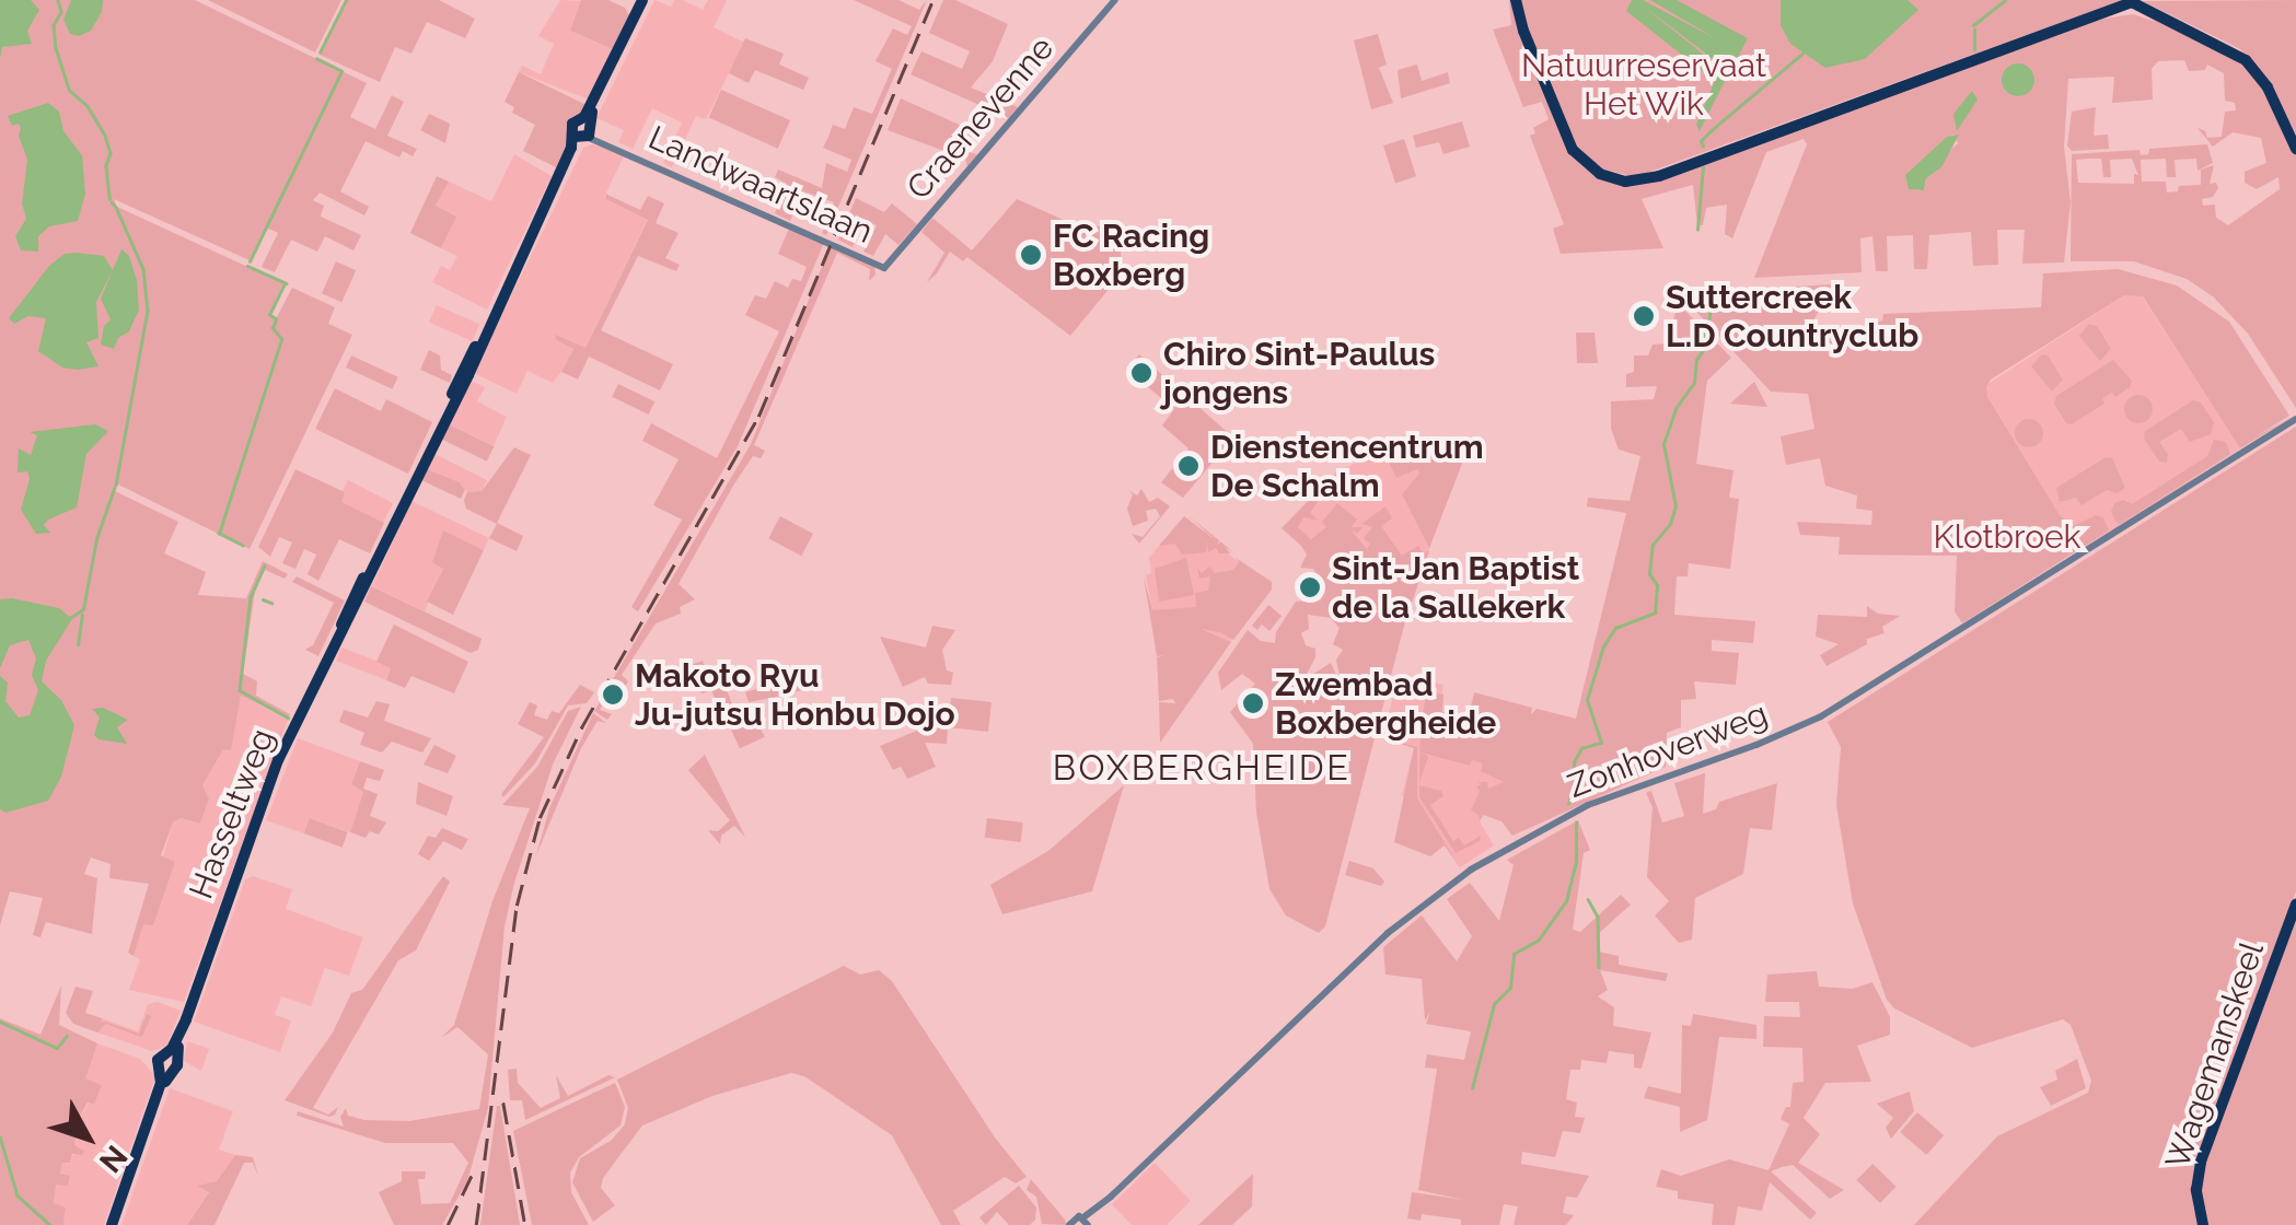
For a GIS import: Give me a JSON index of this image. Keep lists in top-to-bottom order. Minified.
{"streets":{"main road":["Hasseltweg","Wagemanskeel"],"street":["Craenevenne","Landwaartslaan","Zonhoverweg"]},"crossings":[["Craenevenne","Landwaartslaan"],["Landwaartslaan","Hasseltweg"]],"districts":["BOXBERGHEIDE"],"parks":["Natuurreservaat Het Wik","Klotbroek"],"places":["FC Racing Boxberg","Suttercreek L.D Countryclub","Chiro Sint-Paulus jongens","Dienstencentrum De Schalm","Sint-Jan Baptist de la Sallekerk","Makoto Ryu Ju-jutsu Honbu Dojo","Zwembad Boxbergheide"],"north":"bottom right"}
